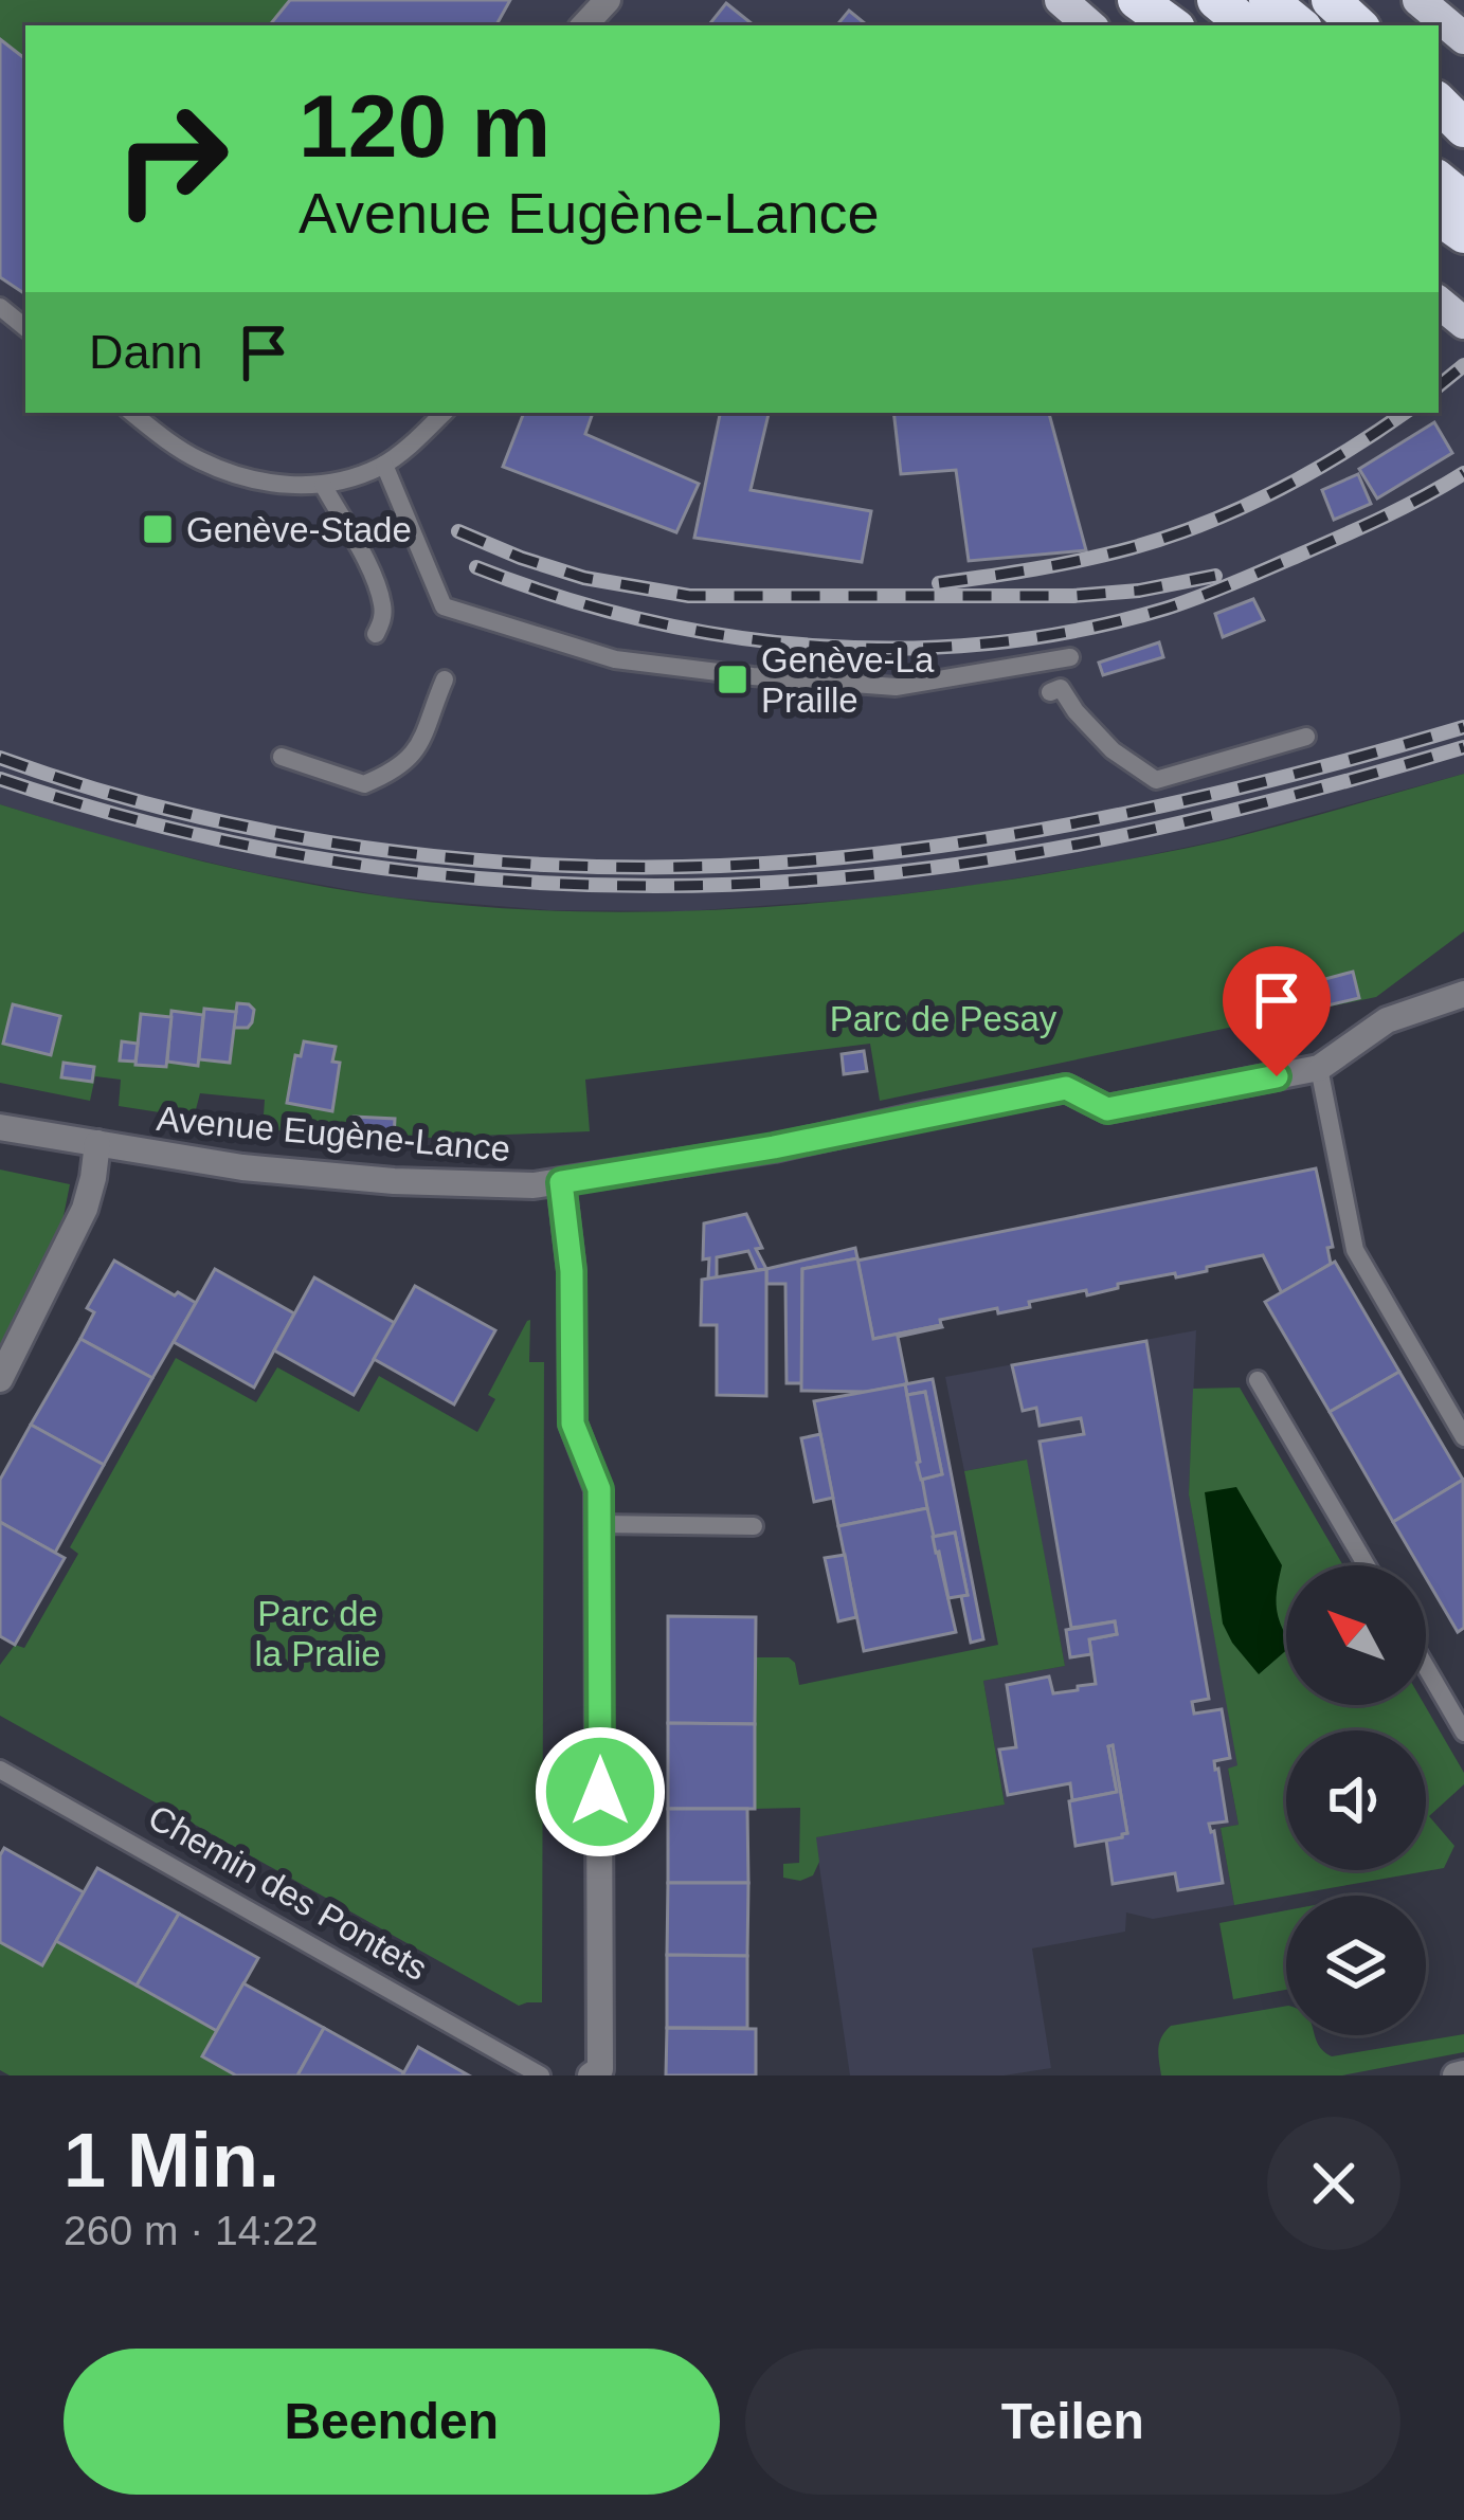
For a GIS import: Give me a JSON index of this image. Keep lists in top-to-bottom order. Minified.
{"streets":{"street":["Avenue Eugène-Lance"],"lane":["Chemin des Pontets"]},"parks":["Parc de Pesay","Parc de la Pralie"],"places":{"transit":["Genève-Stade","Genève-La Praille"]},"north":"top left","page":{"turn":["120 m","Avenue Eugène-Lance"],"then":"Dann","heading":["1 Min.","260 m · 14:22"],"buttons":["Beenden","Teilen"]}}
